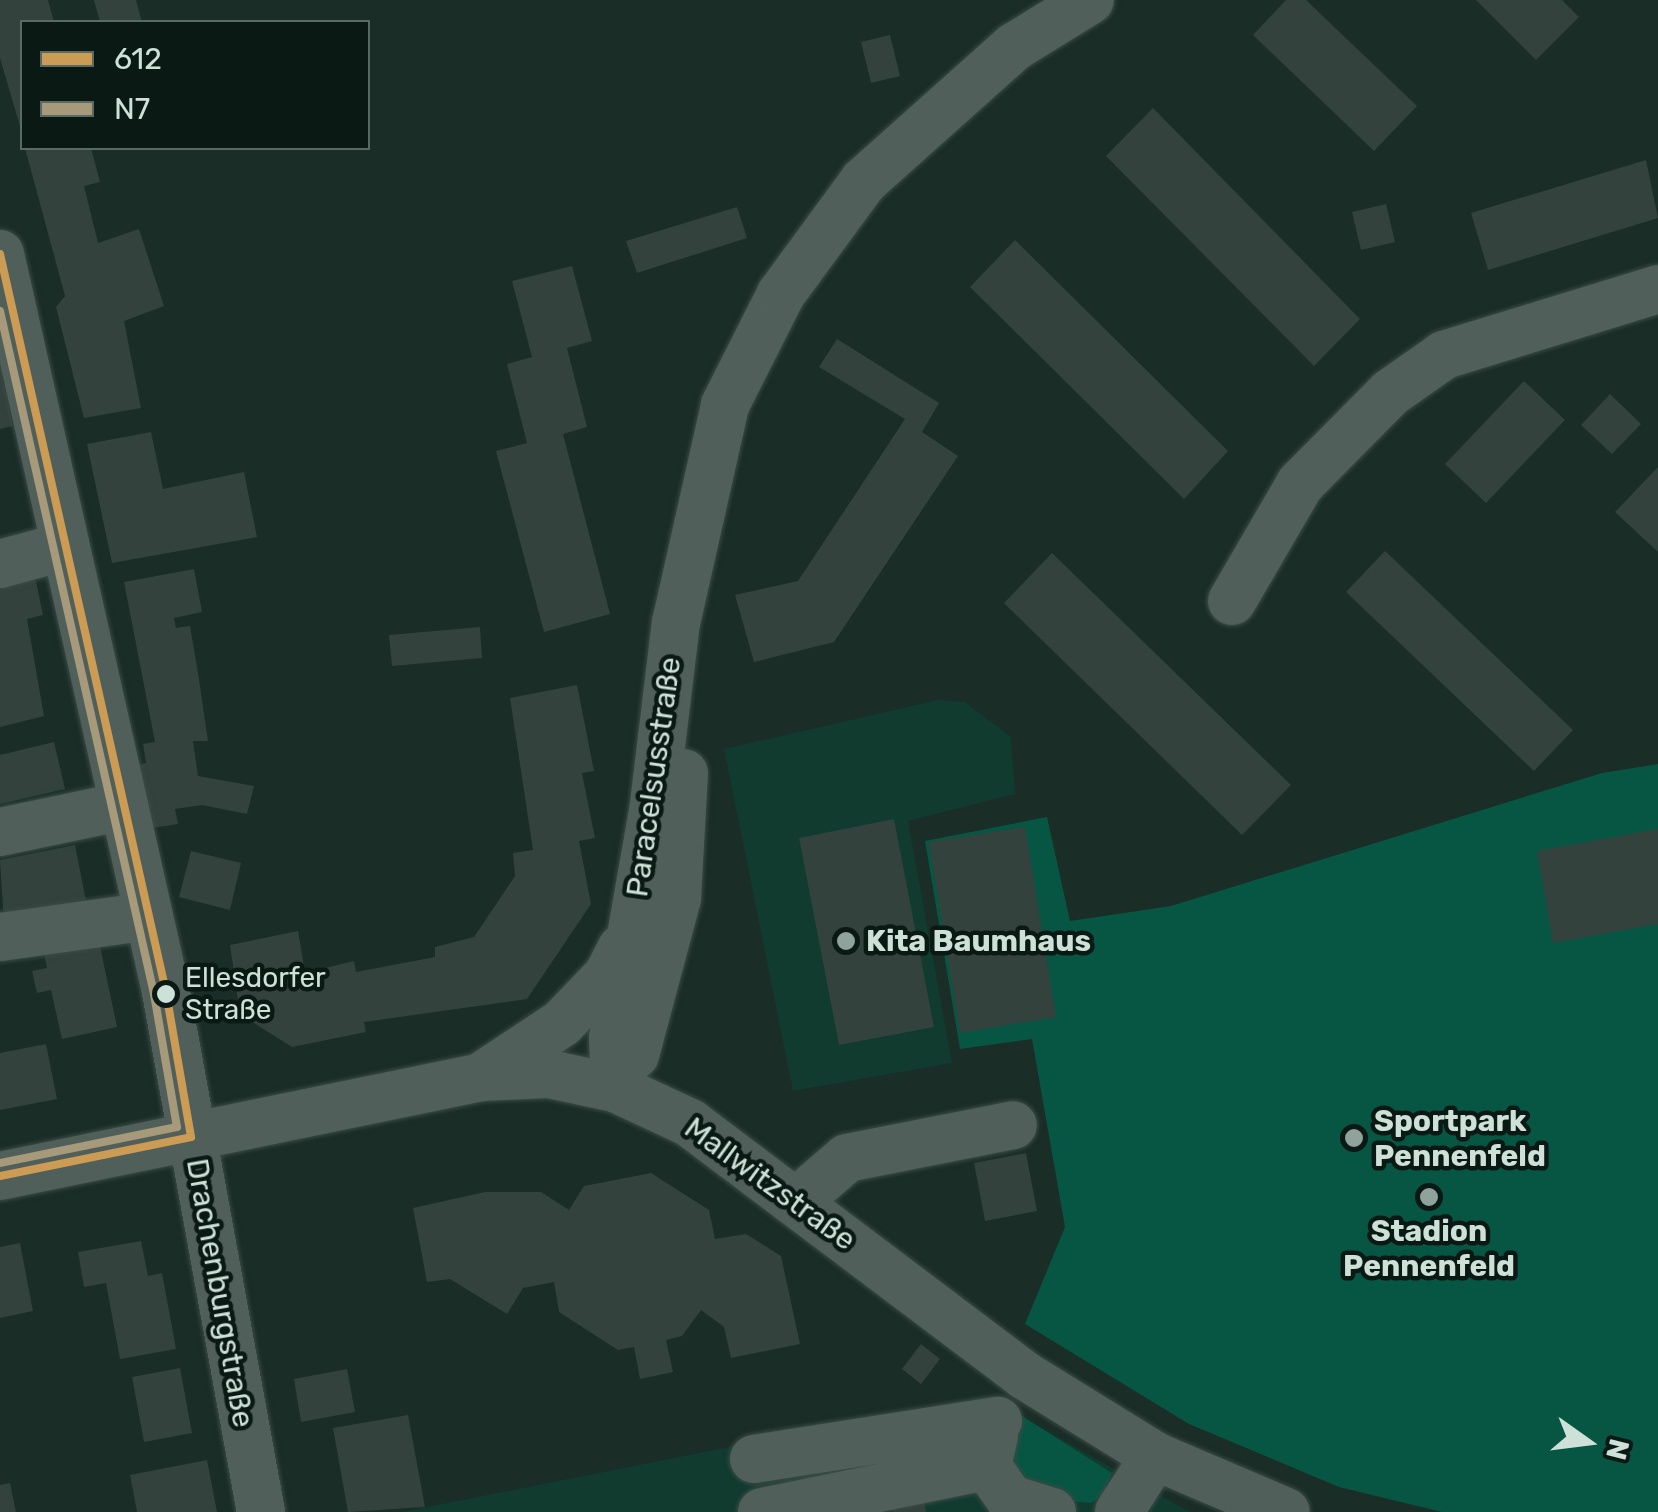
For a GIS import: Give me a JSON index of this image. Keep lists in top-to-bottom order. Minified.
{"streets":{"street":["Paracelsusstraße","Mallwitzstraße","Drachenburgstraße"]},"crossings":[["Paracelsusstraße","Mallwitzstraße"],["Mallwitzstraße","Drachenburgstraße"]],"places":["Kita Baumhaus","Ellesdorfer Straße","Sportpark Pennenfeld","Stadion Pennenfeld"],"lines":["transit line 612","transit line N7"],"legend":["612","N7"],"north":"right"}
